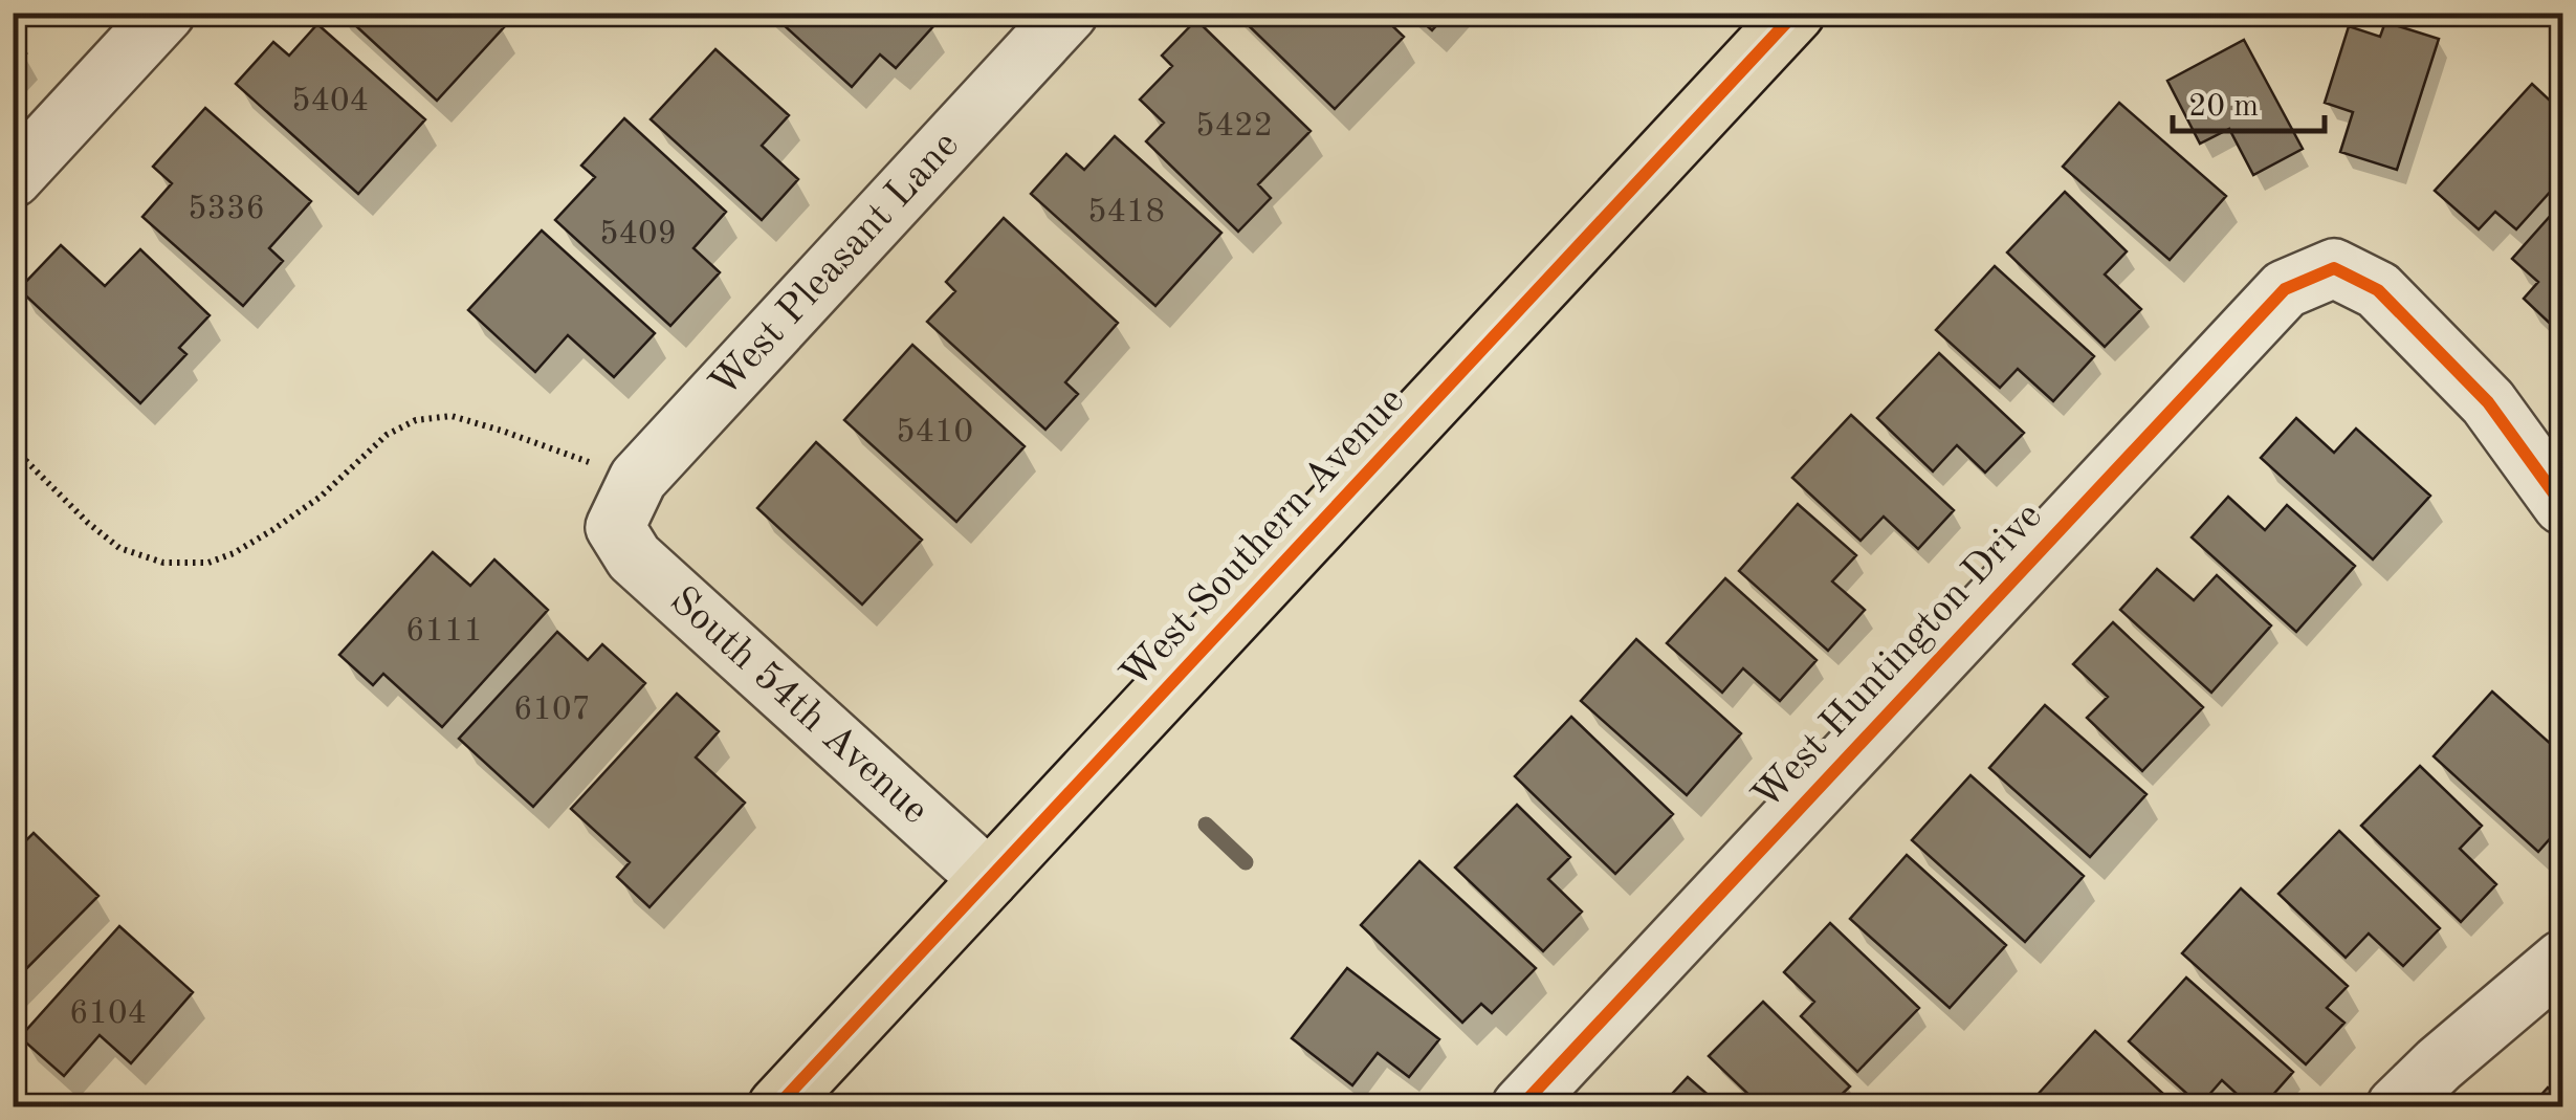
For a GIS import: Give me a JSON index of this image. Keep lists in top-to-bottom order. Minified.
{"streets":{"main road":["West Southern Avenue"],"street":["West Pleasant Lane","West Huntington Drive","South 54th Avenue"]},"crossings":[["West Pleasant Lane","South 54th Avenue"],["West Southern Avenue","South 54th Avenue"]],"house_numbers":["5404","5422","5336","5418","5409","5410","6111","6107","6104"],"scale_bar":"20 m"}
